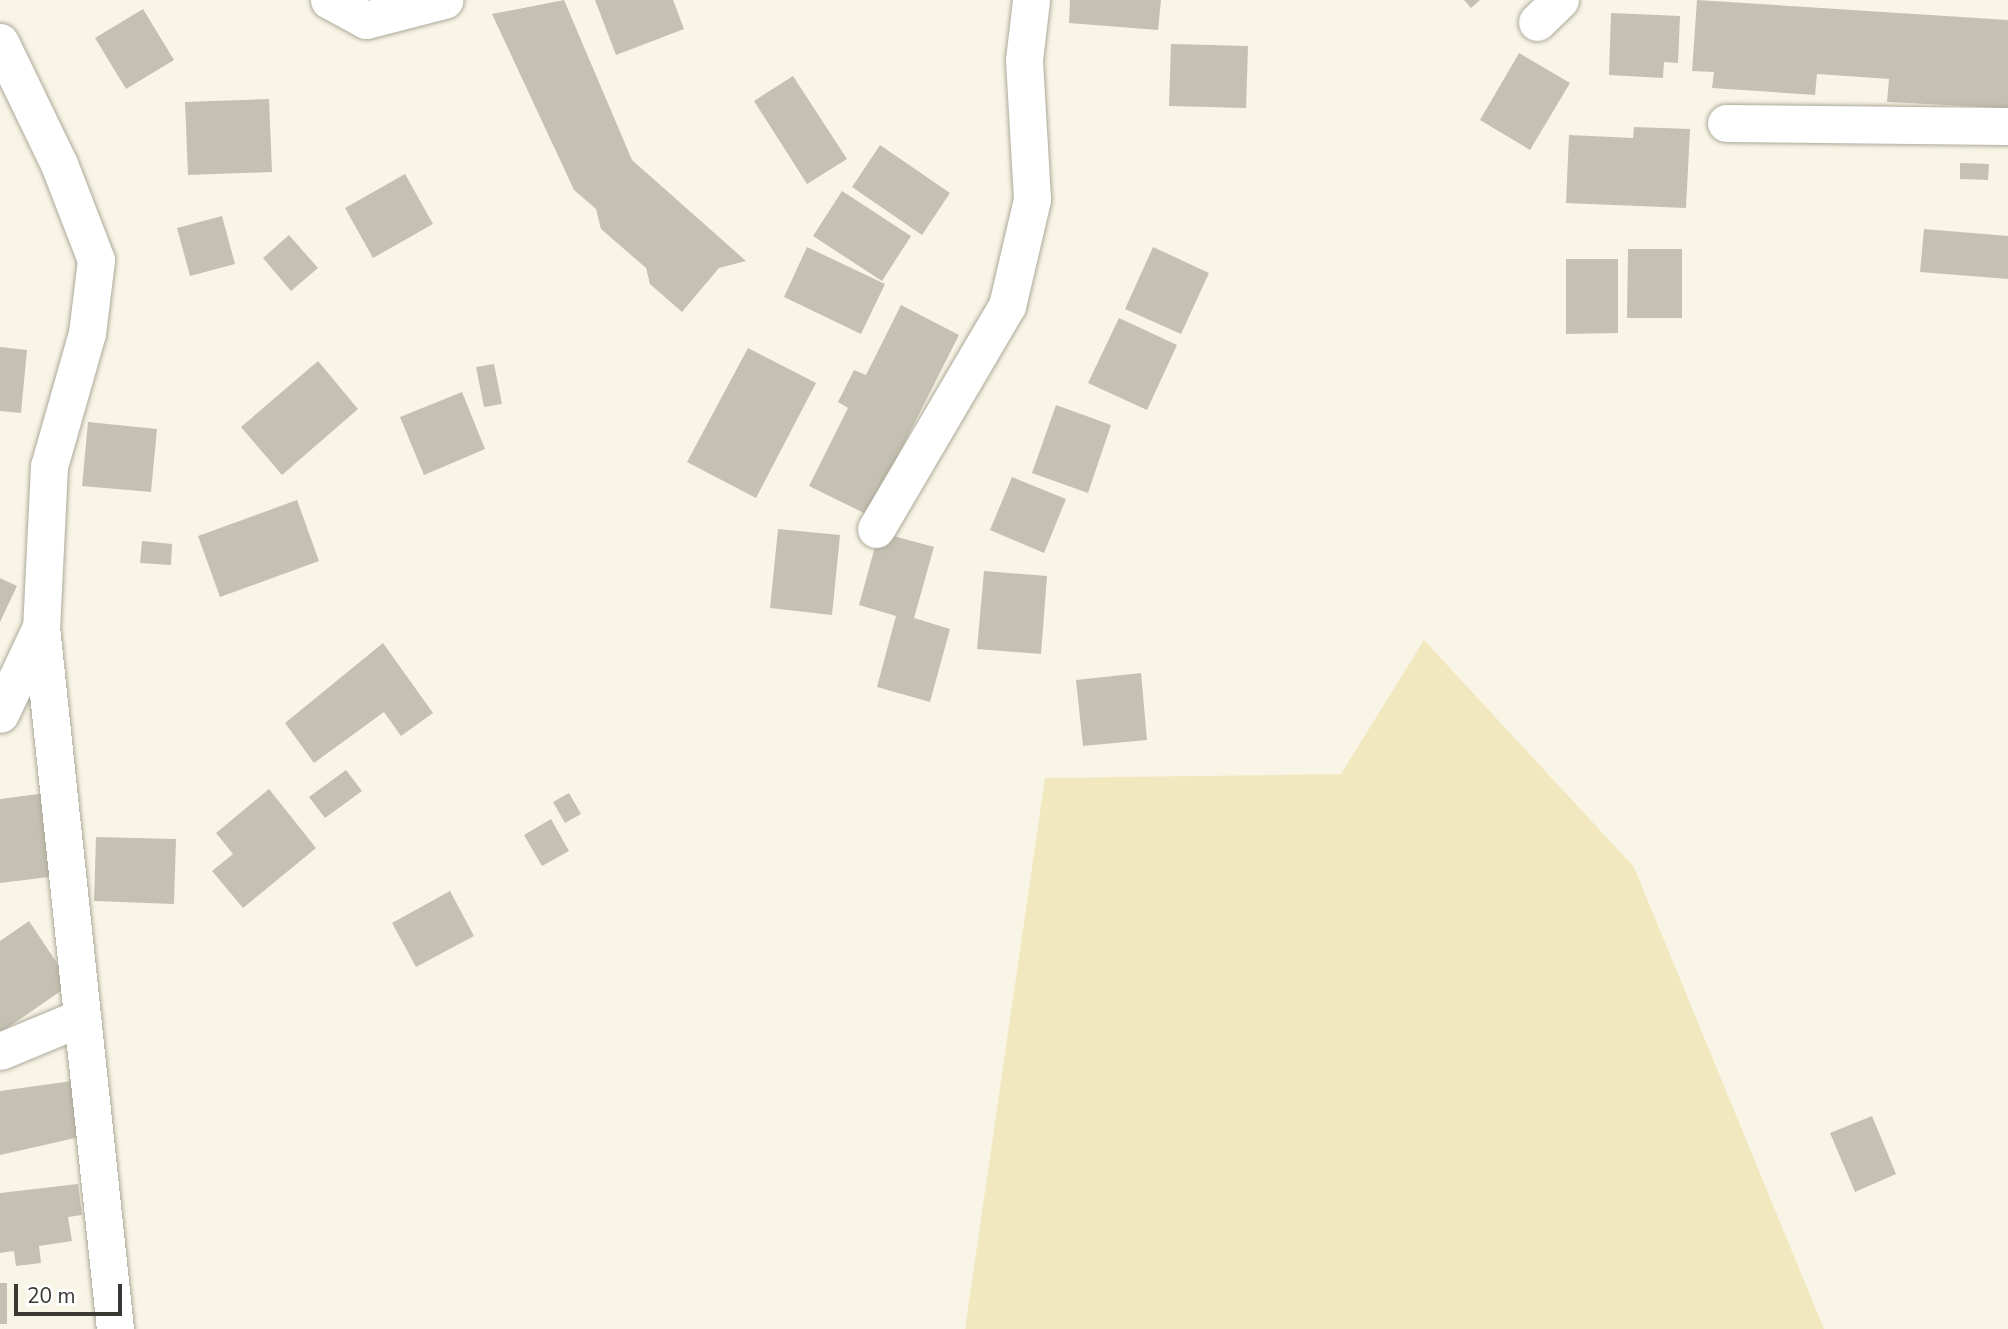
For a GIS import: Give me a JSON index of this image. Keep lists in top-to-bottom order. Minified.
{"scale_bar":"20 m"}
